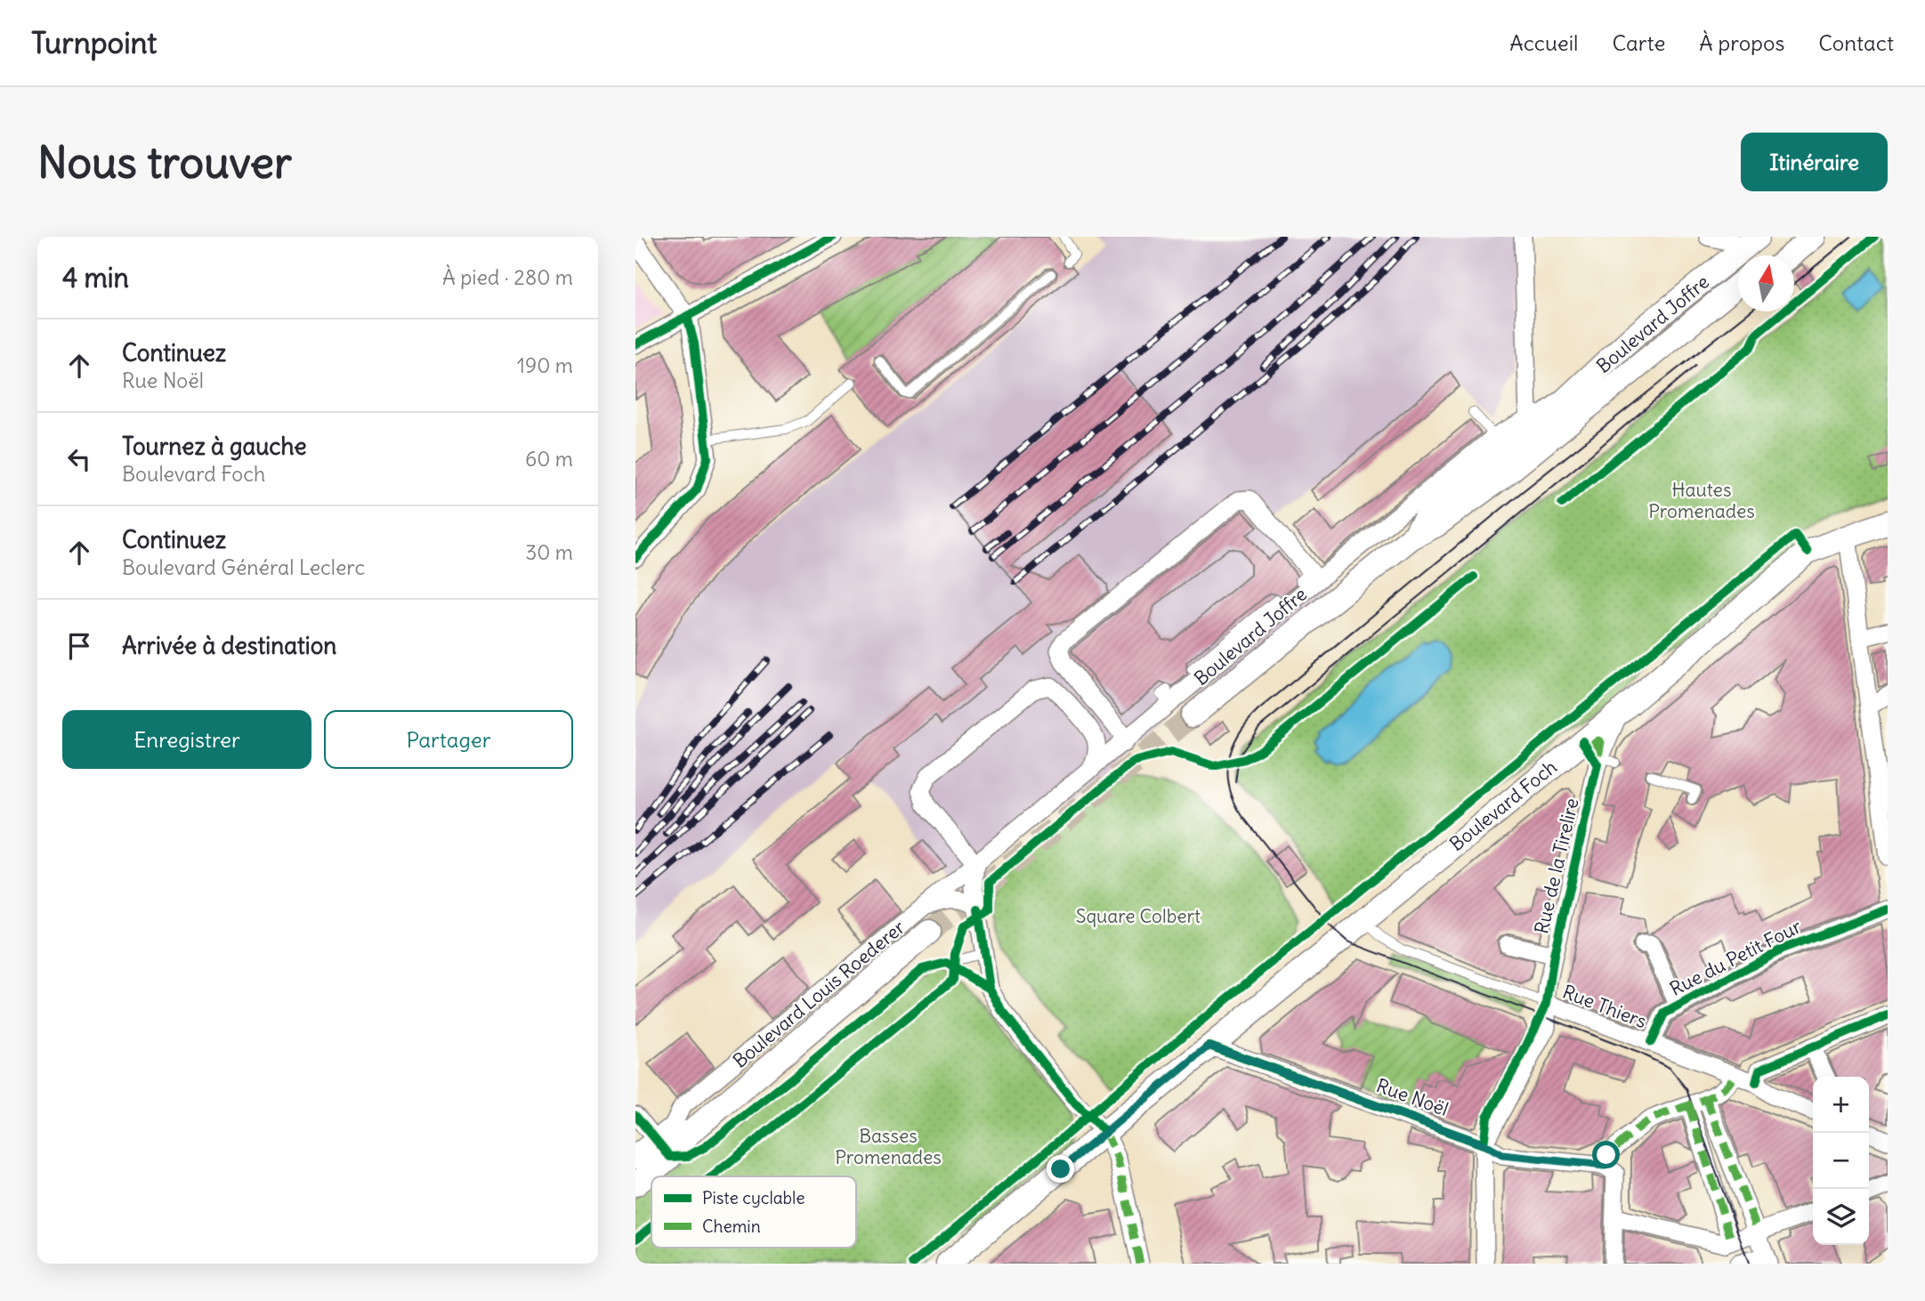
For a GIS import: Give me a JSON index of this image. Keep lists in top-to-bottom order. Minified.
{"streets":{"main road":["Boulevard Joffre","Boulevard Foch","Boulevard Louis Roederer"],"street":["Rue de la Tirelire","Rue du Petit Four","Rue Thiers","Rue Noël"]},"crossings":[["Boulevard Joffre","Boulevard Louis Roederer"],["Boulevard Foch","Rue de la Tirelire"],["Boulevard Foch","Rue Thiers"],["Boulevard Foch","Rue Noël"],["Rue de la Tirelire","Rue Thiers"],["Rue de la Tirelire","Rue Noël"],["Rue du Petit Four","Rue Thiers"]],"parks":["Hautes Promenades","Square Colbert","Basses Promenades"],"legend":["Piste cyclable","Chemin"],"north":"top","page":{"header":"Turnpoint","nav":["Accueil","Carte","À propos","Contact"],"buttons":["Itinéraire",["Enregistrer","Partager"]],"title":"Nous trouver","heading":["4 min","À pied · 280 m"],"list":[["Continuez","Rue Noël","190 m"],["Tournez à gauche","Boulevard Foch","60 m"],["Continuez","Boulevard Général Leclerc","30 m"],"Arrivée à destination"],"map_buttons":["+","−"]}}
